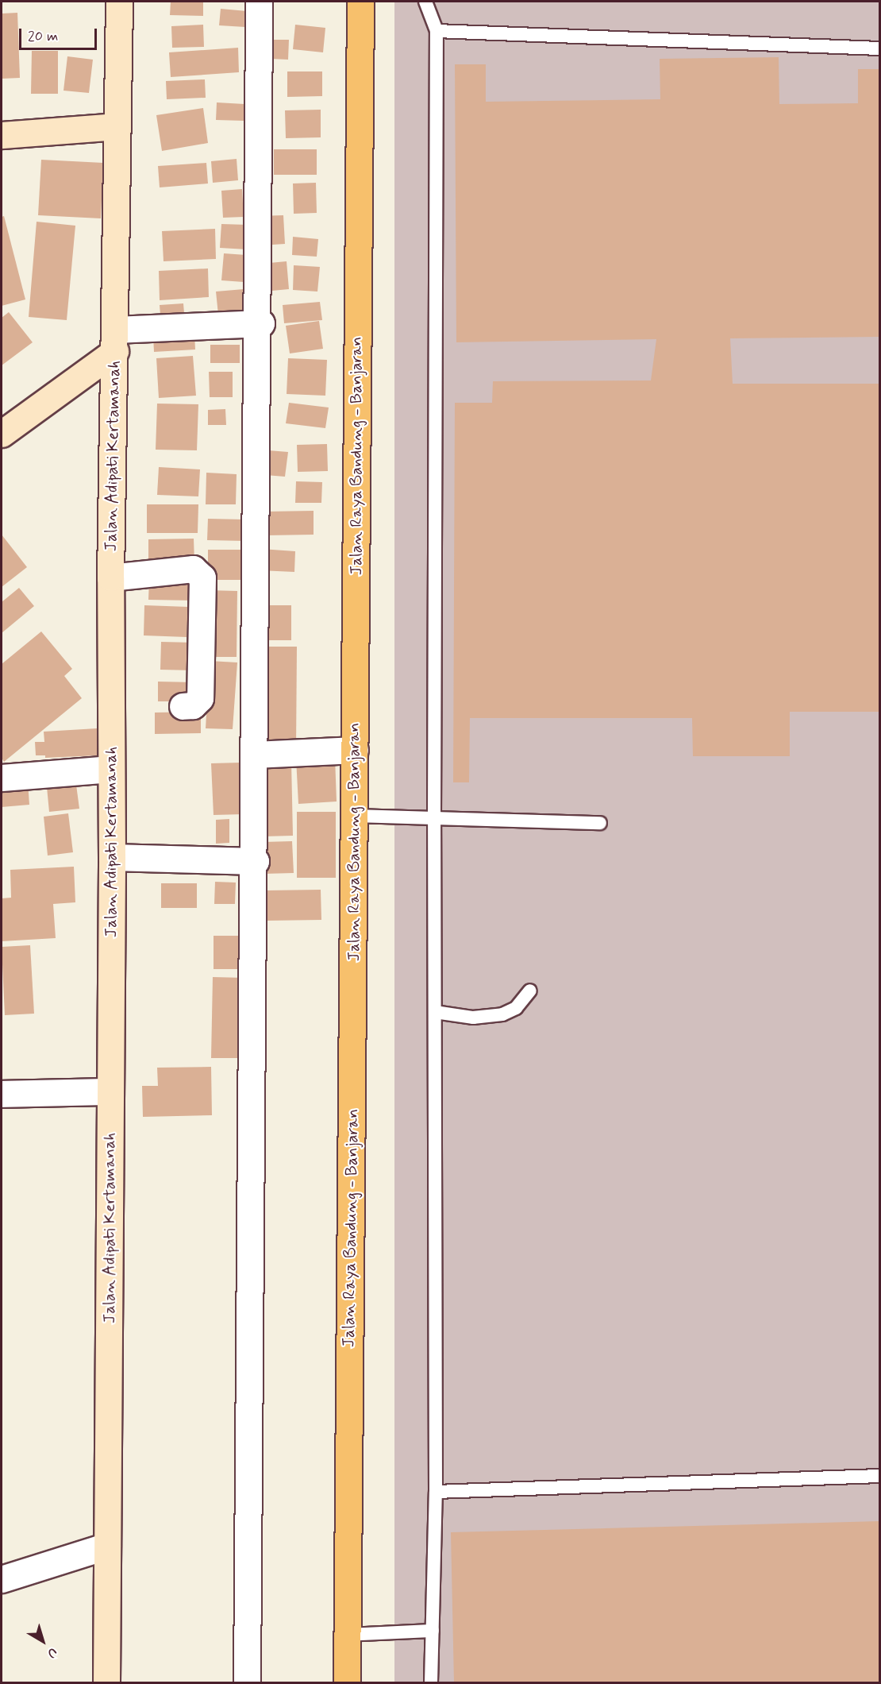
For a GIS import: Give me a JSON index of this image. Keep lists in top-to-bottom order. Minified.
{"streets":{"main road":["Jalan Adipati Kertamanah","Jalan Raya Bandung - Banjaran"]},"scale_bar":"20 m","north":"bottom right"}
